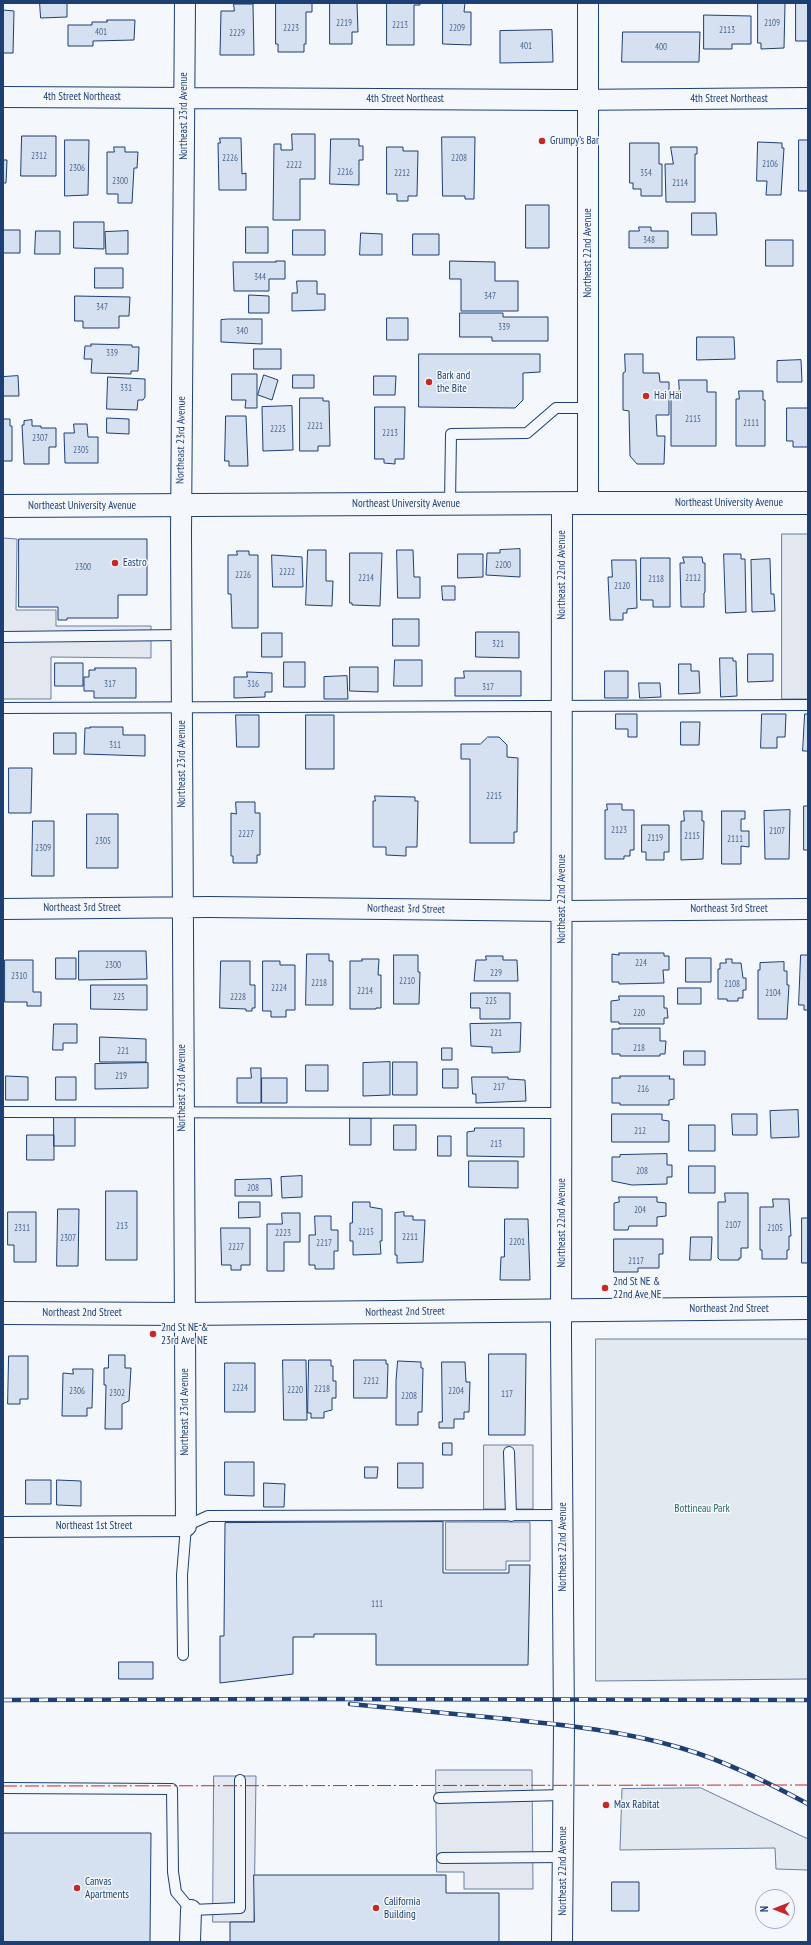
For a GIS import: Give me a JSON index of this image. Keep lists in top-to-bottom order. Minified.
{"streets":{"main road":["Northeast University Avenue","Northeast 2nd Street"],"street":["4th Street Northeast","Northeast 23rd Avenue","Northeast 22nd Avenue","Northeast 3rd Street","Northeast 1st Street"]},"crossings":[["4th Street Northeast","Northeast 23rd Avenue"],["4th Street Northeast","Northeast 22nd Avenue"],["Northeast 23rd Avenue","Northeast University Avenue"],["Northeast 23rd Avenue","Northeast 3rd Street"],["Northeast 23rd Avenue","Northeast 2nd Street"],["Northeast 23rd Avenue","Northeast 1st Street"],["Northeast 22nd Avenue","Northeast University Avenue"],["Northeast 22nd Avenue","Northeast 3rd Street"],["Northeast 22nd Avenue","Northeast 2nd Street"]],"parks":["Bottineau Park"],"places":["Grumpy’s Bar","Bark and the Bite","Hai Hai","Eastro","2nd St NE & 22nd Ave NE","2nd St NE & 23rd Ave NE","Max Rabitat","Canvas Apartments","California Building"],"house_numbers":["2219","2109","2213","2223","2209","2113","401","2229","401","400","2312","2226","2208","2106","2222","2306","2216","2212","354","2300","2114","348","344","347","347","339","340","339","331","2115","2111","2221","2225","2213","2307","2305","2200","2300","2222","2226","2214","2112","2118","2120","321","317","316","317","311","2215","2123","2107","2227","2115","2119","2111","2305","2309","224","2300","229","2310","2210","2218","2108","2224","2214","2104","225","2228","225","220","221","218","221","219","217","216","212","213","208","208","204","2107","213","2311","2105","2215","2223","2211","2307","2201","2217","2227","2117","2212","2224","2218","2220","2306","2204","2302","117","2208","111"],"north":"left"}
